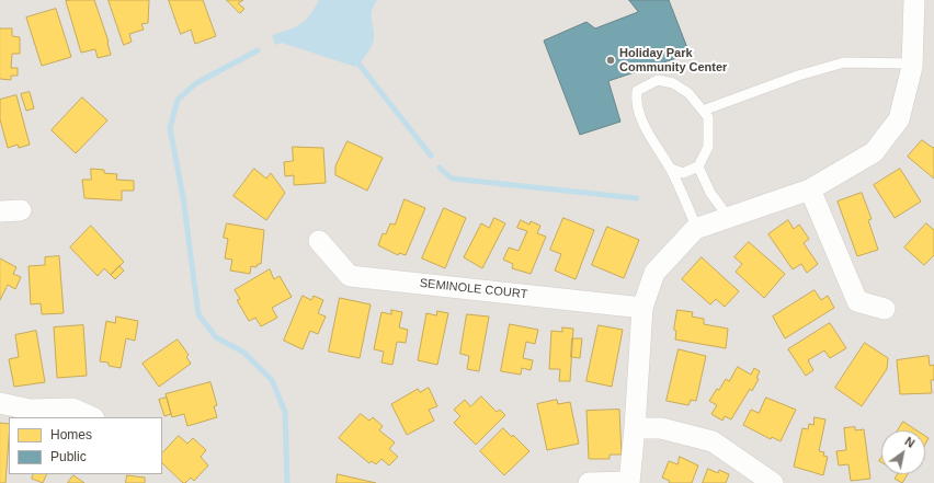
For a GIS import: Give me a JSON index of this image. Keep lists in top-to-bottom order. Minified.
{"streets":{"street":["SEMINOLE COURT"]},"places":["Holiday Park Community Center"],"legend":["Homes","Public"],"north":"top right"}
